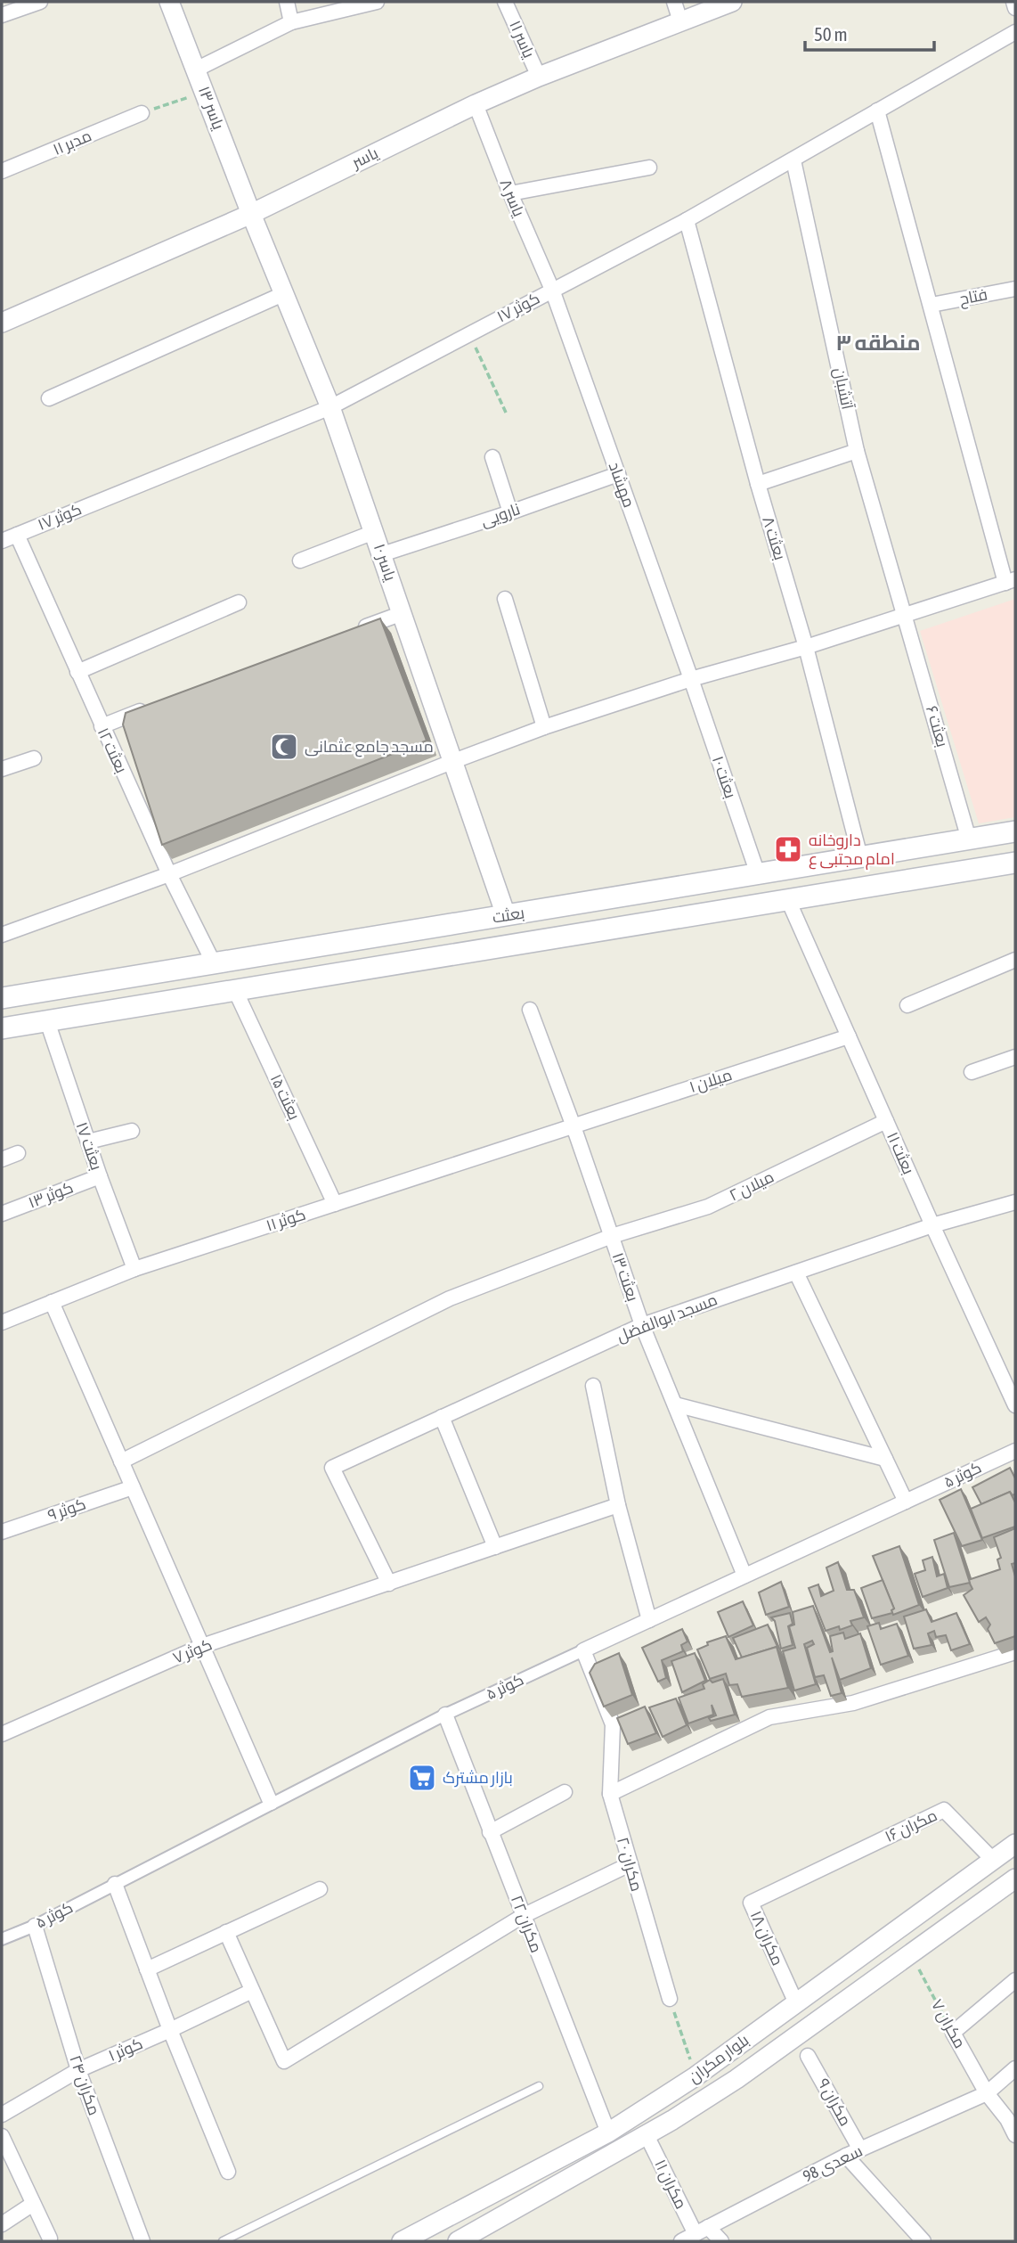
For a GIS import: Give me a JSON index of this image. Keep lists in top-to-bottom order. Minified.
{"streets":{"main road":["بعثت"],"street":["یاسر ۱۱","یاسر ۱۳","مدبر ۱۱","یاسر","یاسر ۸","فتاح","کوثر ۱۷","آتشبان","مهشاد","نارویی","بعثت ۸","یاسر ۱۰","بعثت ۶","بعثت ۱۲","بعثت ۱۰","میلان ۱","بعثت ۱۵","بعثت ۱۷","بعثت ۱۱","میلان ۲","کوثر ۱۳","کوثر ۱۱","بعثت ۱۳","مسجد ابوالفضل","کوثر ۵","کوثر ۹","کوثر ۷","مکران ۱۶","مکران ۲۰","مکران ۲۲","مکران ۱۸","مکران ۷","کوثر ۱","بلوار مکران","مکران ۲۴","مکران ۹","سعدی 98","مکران ۱۱"]},"crossings":[["یاسر ۱۱","یاسر"],["یاسر ۱۳","یاسر"],["یاسر ۱۳","یاسر ۱۰"],["یاسر","یاسر ۸"],["یاسر","یاسر ۱۰"],["یاسر ۸","کوثر ۱۷"],["یاسر ۸","مهشاد"],["کوثر ۱۷","آتشبان"],["کوثر ۱۷","مهشاد"],["کوثر ۱۷","بعثت ۸"],["کوثر ۱۷","یاسر ۱۰"],["کوثر ۱۷","بعثت ۱۲"],["آتشبان","بعثت ۶"],["مهشاد","نارویی"],["مهشاد","بعثت ۱۰"],["نارویی","یاسر ۱۰"],["بعثت ۸","بعثت"],["یاسر ۱۰","بعثت"],["بعثت ۶","بعثت"],["بعثت ۱۲","بعثت"],["بعثت ۱۰","بعثت"],["بعثت","بعثت ۱۵"],["بعثت","بعثت ۱۷"],["بعثت","بعثت ۱۱"],["میلان ۱","بعثت ۱۱"],["میلان ۱","کوثر ۱۱"],["میلان ۱","بعثت ۱۳"],["بعثت ۱۵","کوثر ۱۱"],["بعثت ۱۷","کوثر ۱۳"],["بعثت ۱۷","کوثر ۱۱"],["بعثت ۱۱","میلان ۲"],["بعثت ۱۱","مسجد ابوالفضل"],["میلان ۲","بعثت ۱۳"],["کوثر ۱۱","بعثت ۱۳"],["بعثت ۱۳","مسجد ابوالفضل"],["بعثت ۱۳","کوثر ۵"],["مسجد ابوالفضل","کوثر ۷"],["کوثر ۵","مکران ۲۰"],["کوثر ۵","مکران ۲۲"],["کوثر ۵","مکران ۲۴"],["مکران ۱۶","مکران ۱۸"],["مکران ۱۶","بلوار مکران"],["مکران ۲۲","بلوار مکران"],["مکران ۱۸","بلوار مکران"],["مکران ۷","بلوار مکران"],["مکران ۷","سعدی 98"],["کوثر ۱","مکران ۲۴"],["بلوار مکران","مکران ۱۱"],["مکران ۹","سعدی 98"],["سعدی 98","مکران ۱۱"]],"districts":["منطقه ۳"],"places":{"mosque":["مسجد جامع عثمانی"],"pharmacy":["داروخانه امام مجتبی ع"],"supermarket":["بازار مشترک"]},"scale_bar":"50 m"}
